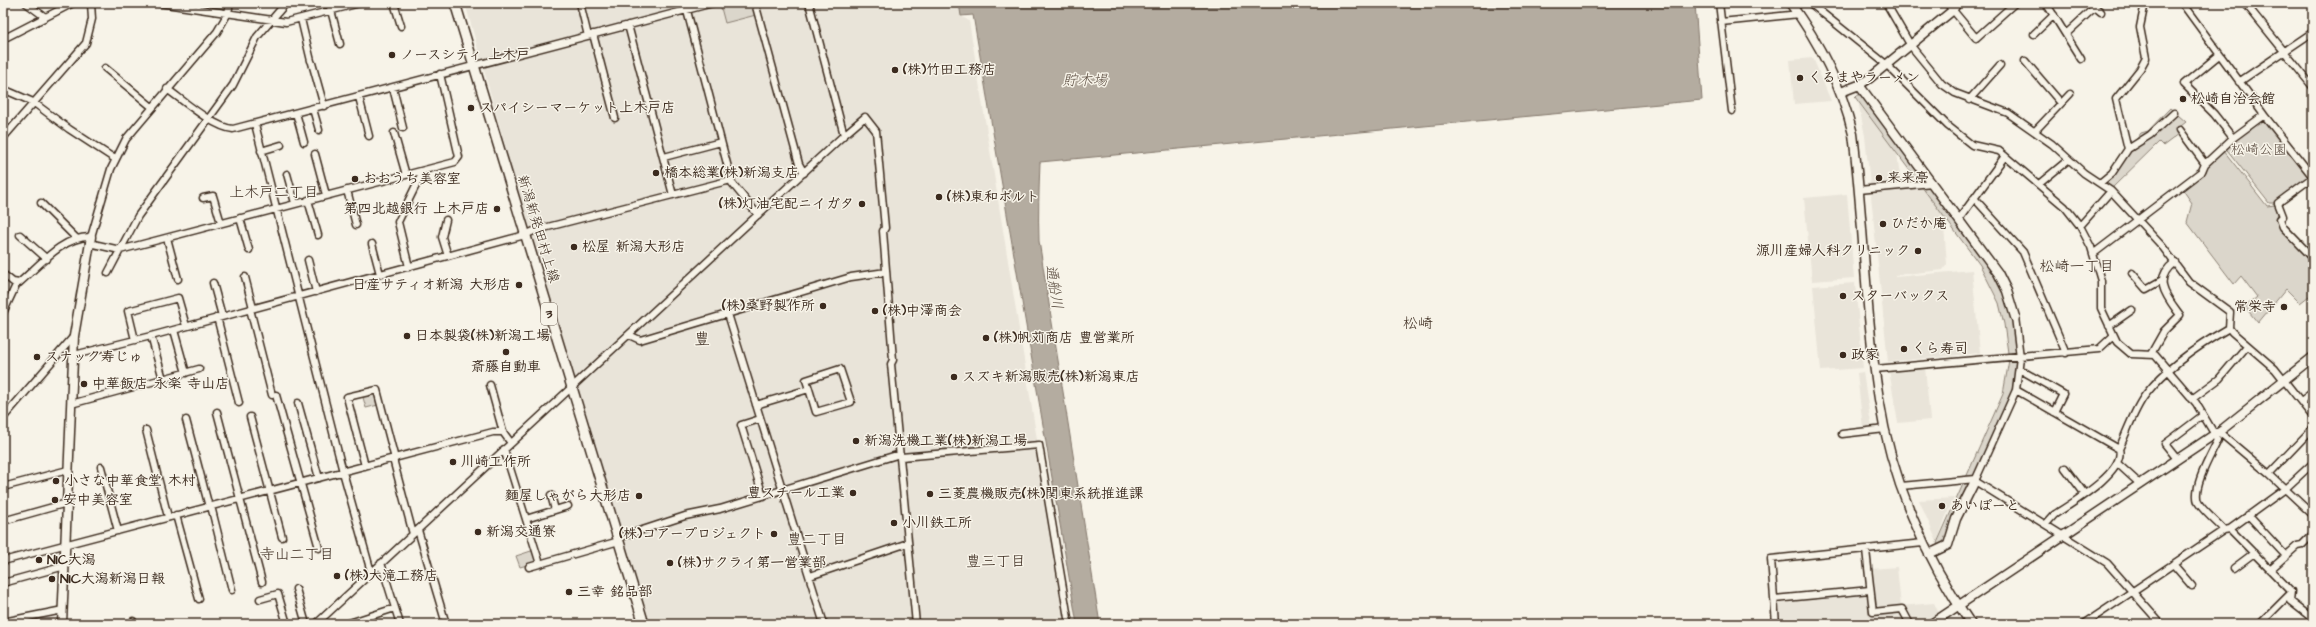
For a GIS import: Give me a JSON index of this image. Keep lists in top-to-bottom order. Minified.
{"streets":{"main road":["新潟新発田村上線","3"]},"districts":["上木戸二丁目","松崎一丁目","松崎","豊","豊二丁目","寺山二丁目","豊三丁目"],"water":["貯木場","通船川"],"parks":["松崎公園"],"places":["ノースシティ 上木戸","(株)竹田工務店","くるまやラーメン","松崎自治会館","スパイシーマーケット上木戸店","橋本総業(株)新潟支店","来来亭","おおうち美容室","(株)東和ボルト","(株)灯油宅配ニイガタ","第四北越銀行 上木戸店","ひだか庵","松屋 新潟大形店","源川産婦人科クリニック","日産サティオ新潟 大形店","スターバックス","(株)桑野製作所","常栄寺","(株)中澤商会","日本製袋(株)新潟工場","(株)帆苅商店 豊営業所","くら寿司","斎藤自動車","政家","スナック寿じゅ","スズキ新潟販売(株)新潟東店","中華飯店 永楽 寺山店","新潟洗機工業(株)新潟工場","川崎工作所","小さな中華食堂 木村","豊スチール工業","三菱農機販売(株)関東系統推進課","麵屋しゃがら大形店","安中美容室","あいぽーと","小川鉄工所","新潟交通寮","(株)コアープロジェクト","NIC大潟","(株)サクライ第一営業部","(株)大滝工務店","NIC大潟新潟日報","三幸 銘品部"]}
